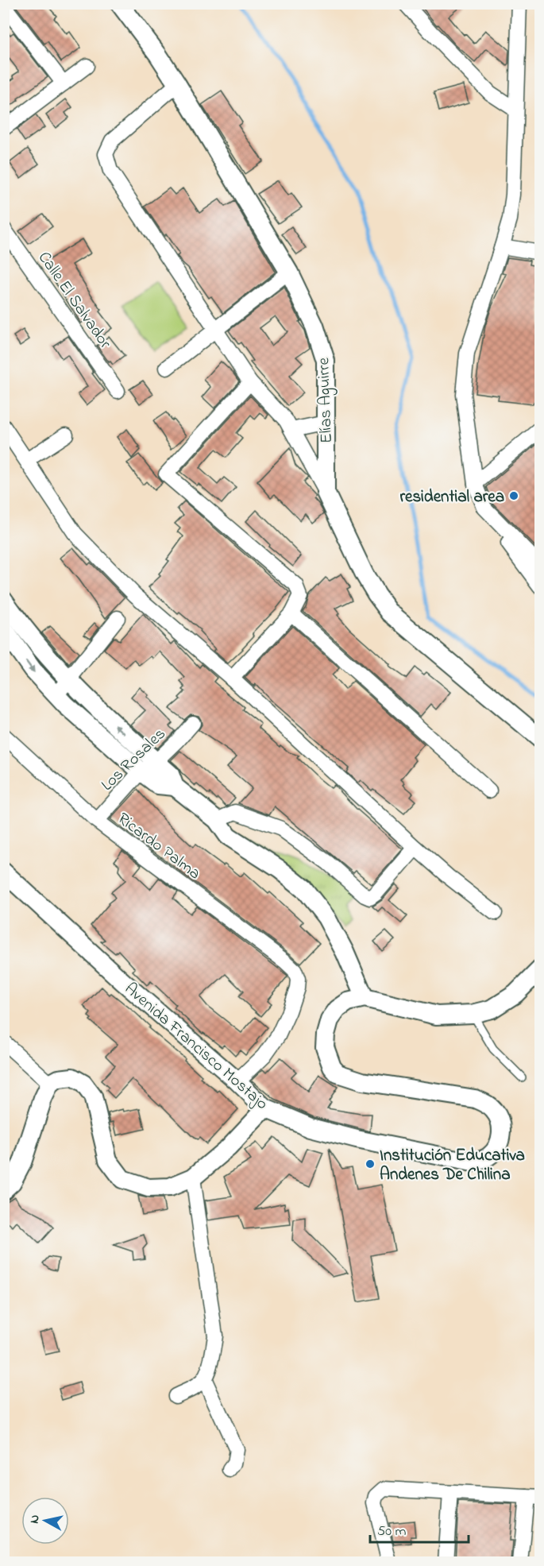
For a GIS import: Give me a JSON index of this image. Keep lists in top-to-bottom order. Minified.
{"streets":{"street":["Calle El Salvador","Elías Aguirre","Los Rosales","Ricardo Palma","Avenida Francisco Mostajo"]},"crossings":[["Los Rosales","Ricardo Palma"],["Ricardo Palma","Avenida Francisco Mostajo"]],"places":["residential area","Institución Educativa Andenes De Chilina"],"scale_bar":"50 m","north":"left"}
